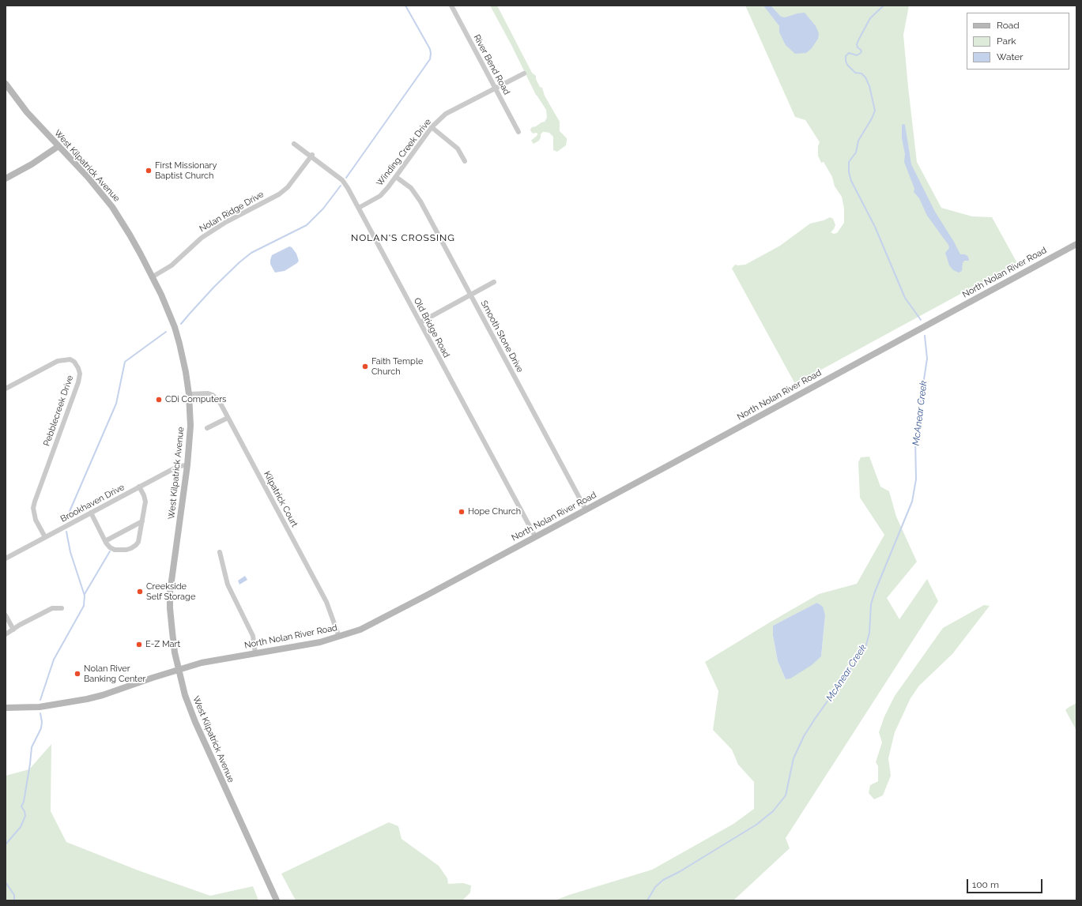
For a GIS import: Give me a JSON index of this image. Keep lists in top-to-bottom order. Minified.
{"streets":{"main road":["West Kilpatrick Avenue","North Nolan River Road"],"street":["River Bend Road","Winding Creek Drive","Nolan Ridge Drive","Old Bridge Road","Smooth Stone Drive","Pebblecreek Drive","Kilpatrick Court","Brookhaven Drive"]},"crossings":[["River Bend Road","Winding Creek Drive"],["Winding Creek Drive","Old Bridge Road"],["Winding Creek Drive","Smooth Stone Drive"],["West Kilpatrick Avenue","Nolan Ridge Drive"],["West Kilpatrick Avenue","North Nolan River Road"],["West Kilpatrick Avenue","Kilpatrick Court"],["West Kilpatrick Avenue","Brookhaven Drive"],["Nolan Ridge Drive","Old Bridge Road"],["North Nolan River Road","Old Bridge Road"],["North Nolan River Road","Smooth Stone Drive"],["North Nolan River Road","Kilpatrick Court"],["Pebblecreek Drive","Brookhaven Drive"]],"districts":["NOLAN'S CROSSING"],"water":["McAnear Creek"],"places":["First Missionary Baptist Church","Faith Temple Church","CDi Computers","Hope Church","Creekside Self Storage","E-Z Mart","Nolan River Banking Center"],"legend":["Road","Park","Water"],"scale_bar":"100 m"}
